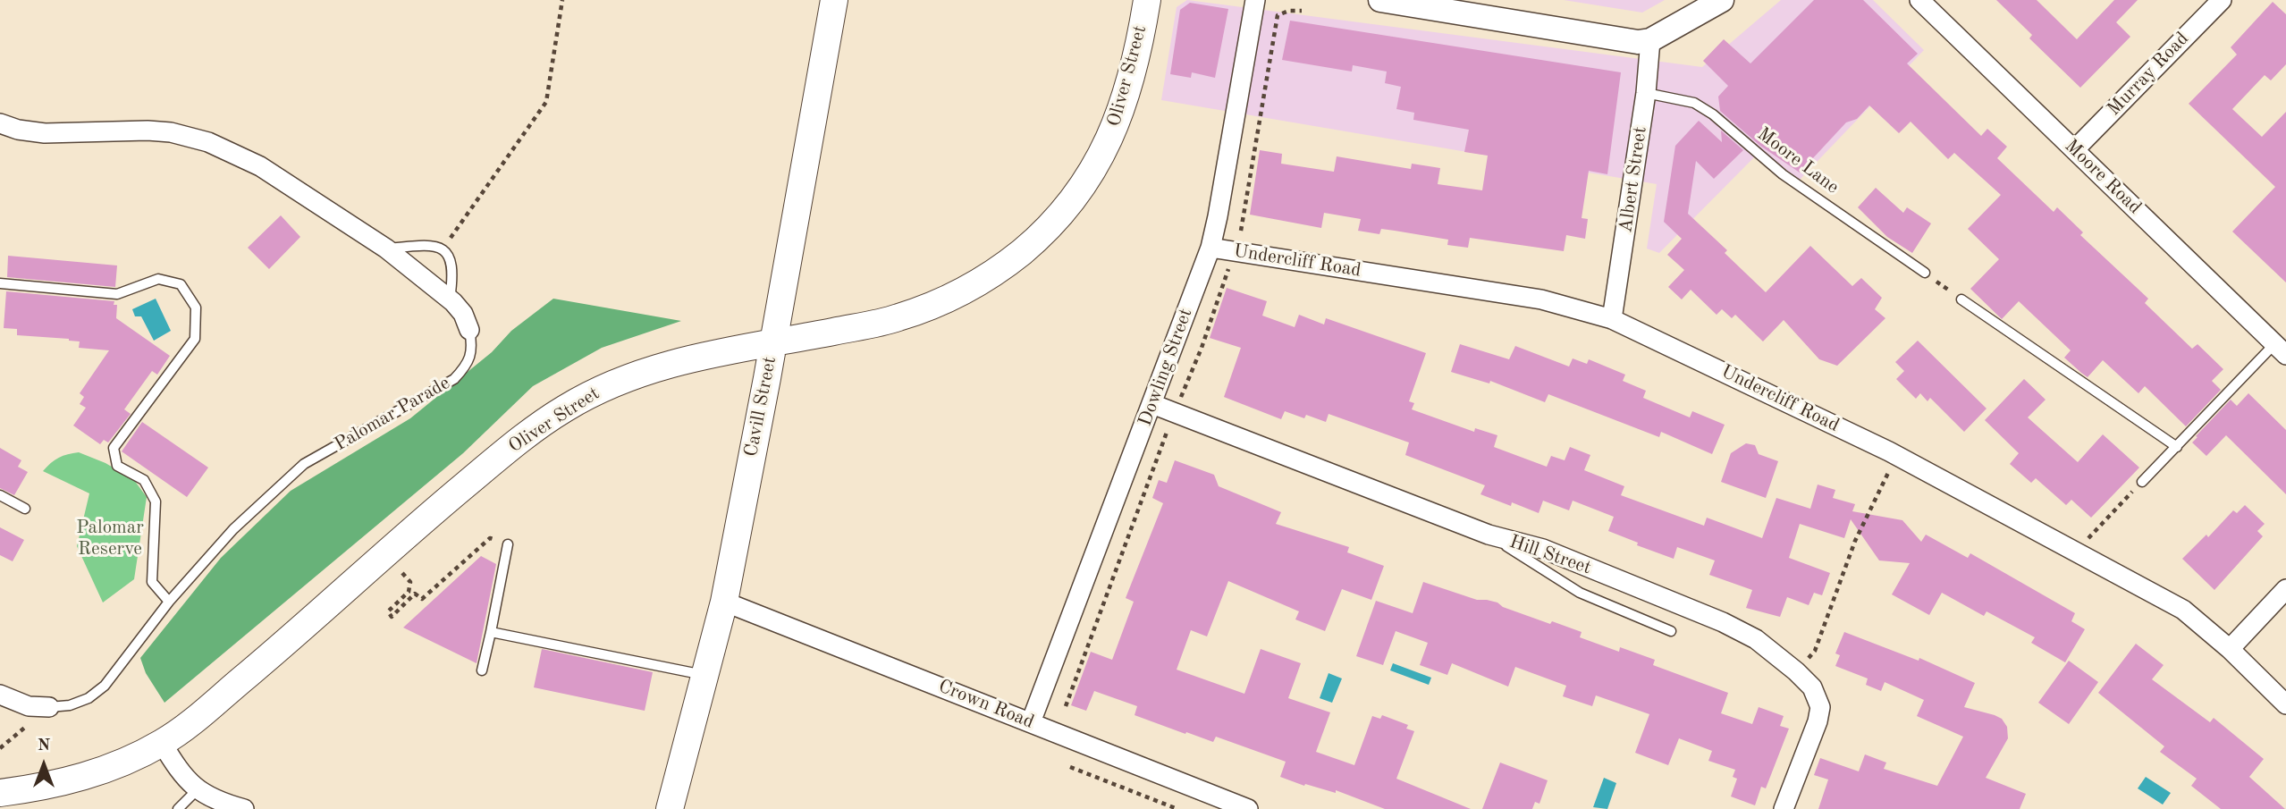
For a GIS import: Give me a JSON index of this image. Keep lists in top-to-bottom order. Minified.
{"streets":{"main road":["Oliver Street","Cavill Street"],"street":["Murray Road","Moore Road","Albert Street","Undercliff Road","Dowling Street","Palomar Parade","Hill Street","Crown Road"],"lane":["Moore Lane"]},"crossings":[["Murray Road","Moore Road"],["Oliver Street","Cavill Street"],["Moore Lane","Albert Street"],["Albert Street","Undercliff Road"],["Undercliff Road","Dowling Street"],["Dowling Street","Hill Street"],["Dowling Street","Crown Road"],["Cavill Street","Crown Road"]],"parks":["Palomar Reserve"],"north":"top"}
